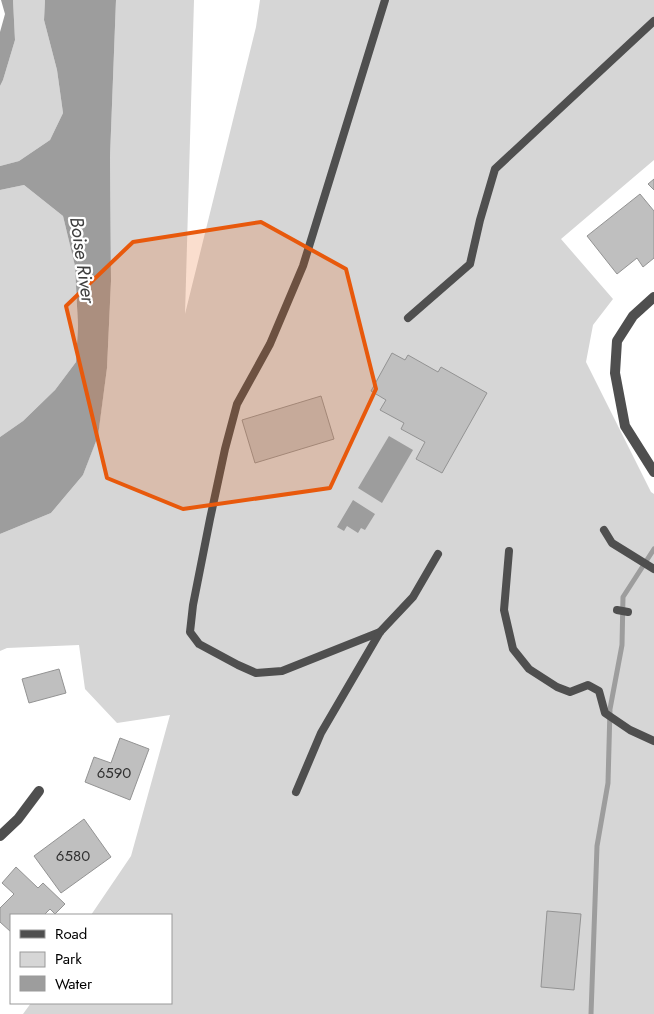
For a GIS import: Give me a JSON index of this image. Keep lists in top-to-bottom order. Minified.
{"water":["Boise River"],"house_numbers":["6590","6580"],"legend":["Road","Park","Water"]}
